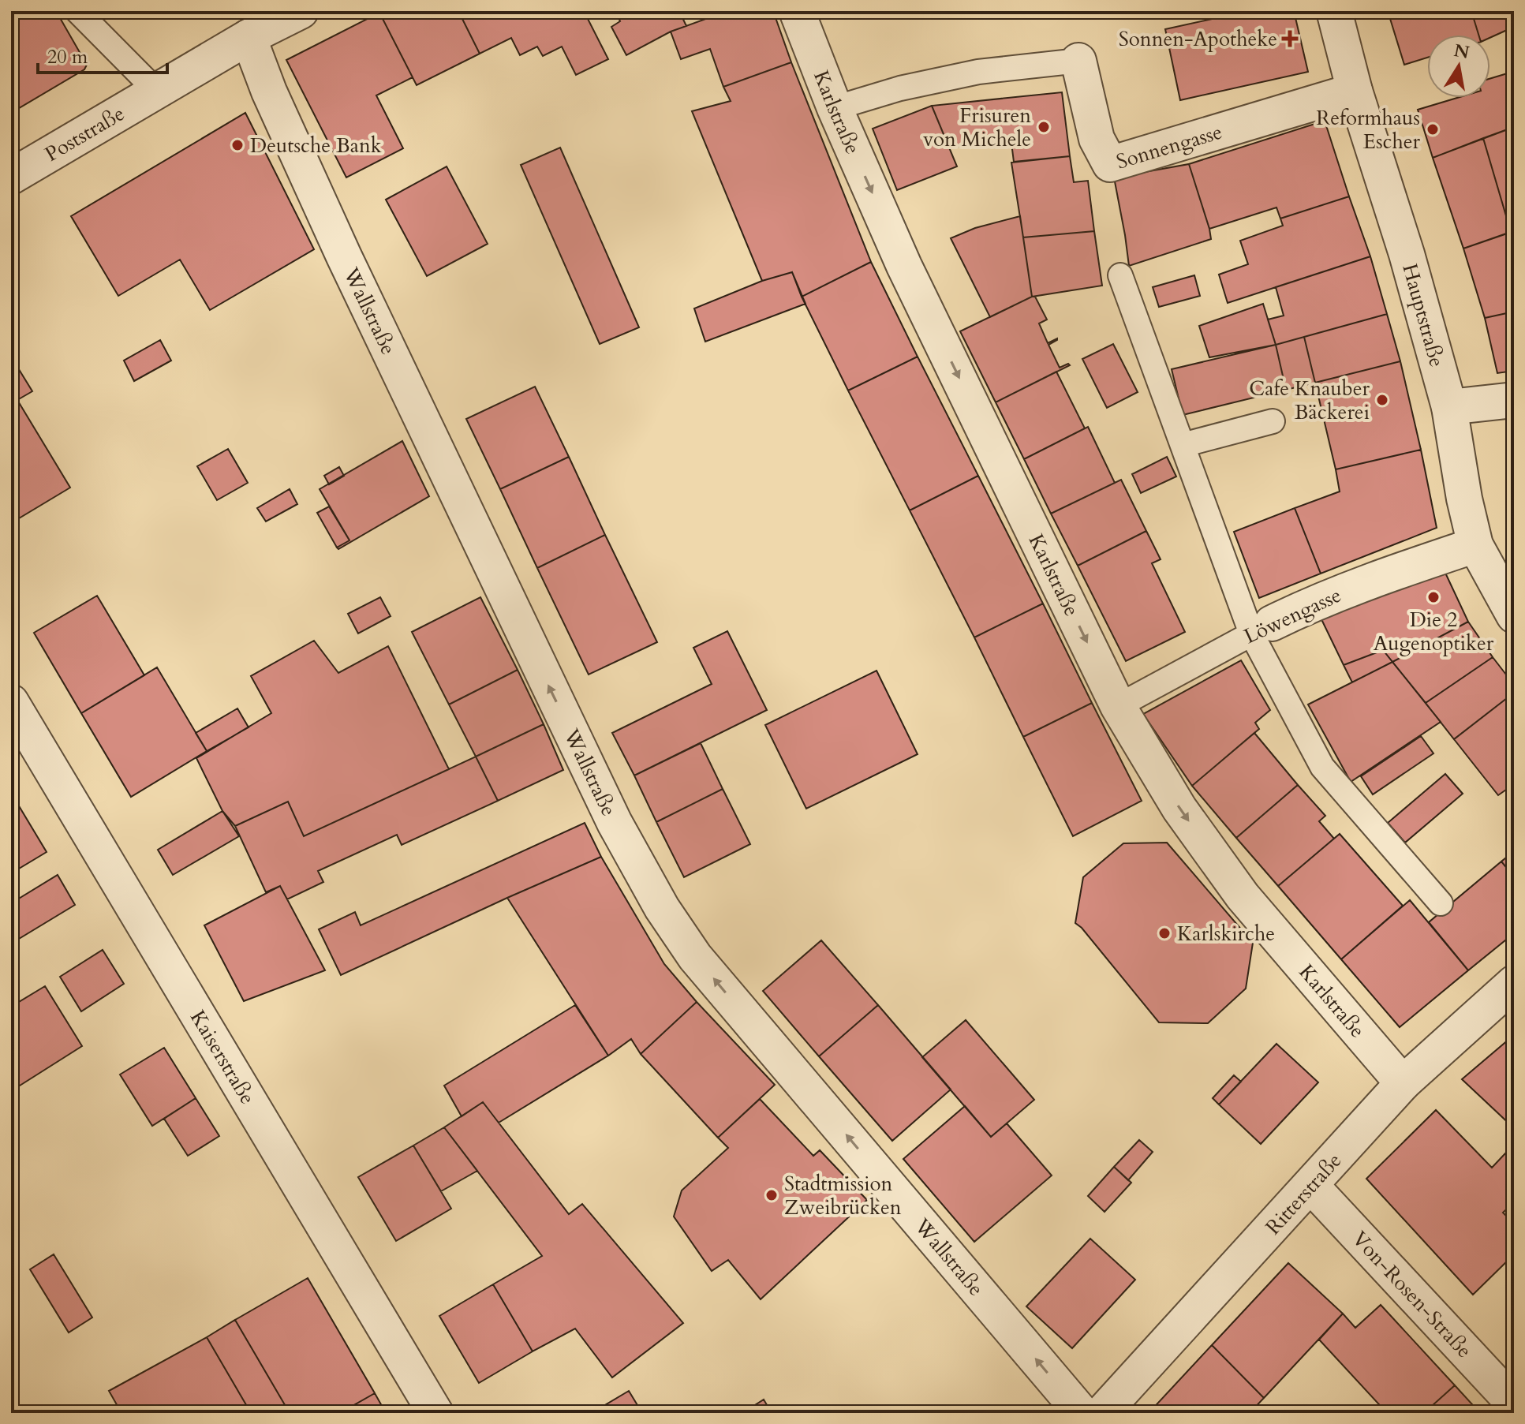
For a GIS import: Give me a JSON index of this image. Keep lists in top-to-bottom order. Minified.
{"streets":{"street":["Karlstraße","Poststraße","Sonnengasse","Wallstraße","Hauptstraße","Löwengasse","Kaiserstraße","Ritterstraße","Von-Rosen-Straße"]},"crossings":[["Karlstraße","Sonnengasse"],["Karlstraße","Löwengasse"],["Karlstraße","Ritterstraße"],["Poststraße","Wallstraße"],["Sonnengasse","Hauptstraße"],["Hauptstraße","Löwengasse"],["Ritterstraße","Von-Rosen-Straße"]],"one_way":["Karlstraße","Wallstraße"],"places":{"health":["Sonnen-Apotheke"],"other":["Frisuren von Michele","Reformhaus Escher","Deutsche Bank","Cafe Knauber Bäckerei","Die 2 Augenoptiker","Karlskirche","Stadtmission Zweibrücken"]},"scale_bar":"20 m","north":"top"}
